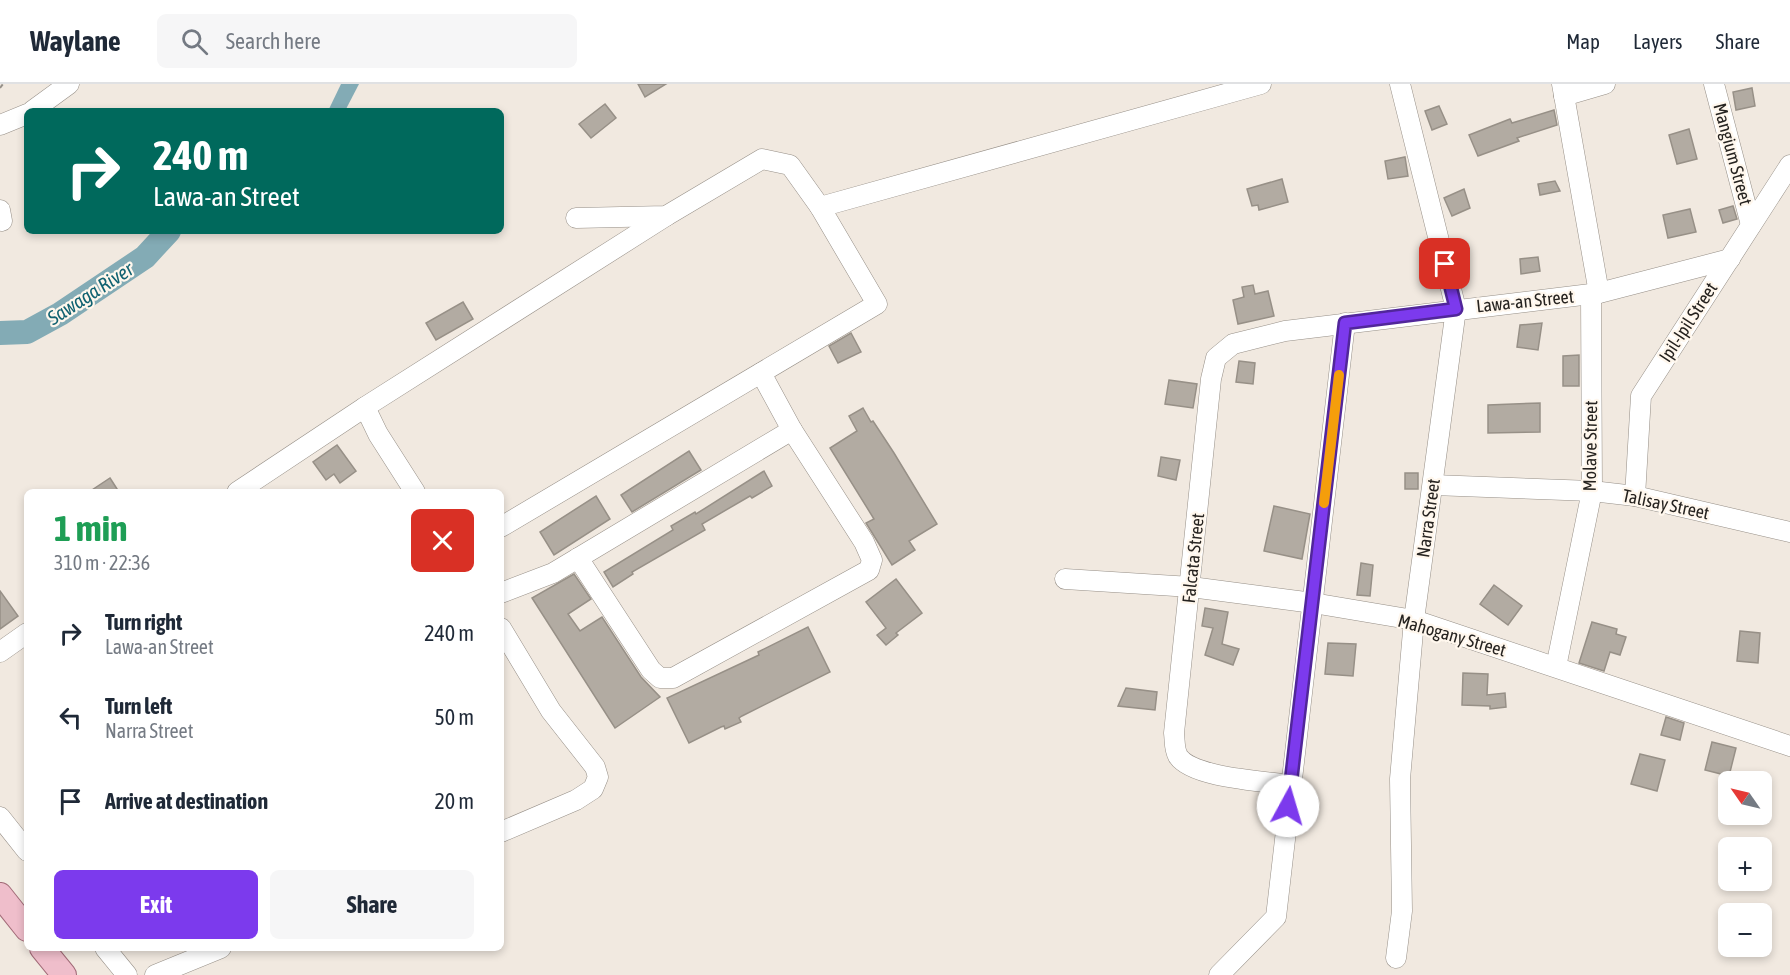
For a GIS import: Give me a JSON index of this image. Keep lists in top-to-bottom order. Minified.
{"streets":{"street":["Mangium Street","Lawa-an Street","Ipil-Ipil Street","Molave Street","Talisay Street","Narra Street","Falcata Street","Mahogany Street"]},"crossings":[["Mangium Street","Ipil-Ipil Street"],["Lawa-an Street","Ipil-Ipil Street"],["Lawa-an Street","Molave Street"],["Lawa-an Street","Narra Street"],["Lawa-an Street","Falcata Street"],["Ipil-Ipil Street","Talisay Street"],["Molave Street","Talisay Street"],["Molave Street","Mahogany Street"],["Talisay Street","Narra Street"],["Narra Street","Mahogany Street"],["Falcata Street","Mahogany Street"]],"water":["Sawaga River"],"north":"top left","page":{"header":"Waylane","search":"Search here","nav":["Map","Layers","Share"],"turn":["240 m","Lawa-an Street"],"heading":["1 min","310 m · 22:36"],"list":[{"name":"Turn right","note":"Lawa-an Street","value":"240 m"},{"name":"Turn left","note":"Narra Street","value":"50 m"},{"name":"Arrive at destination","value":"20 m"}],"map_buttons":["+","−"],"buttons":["Exit","Share"]}}
